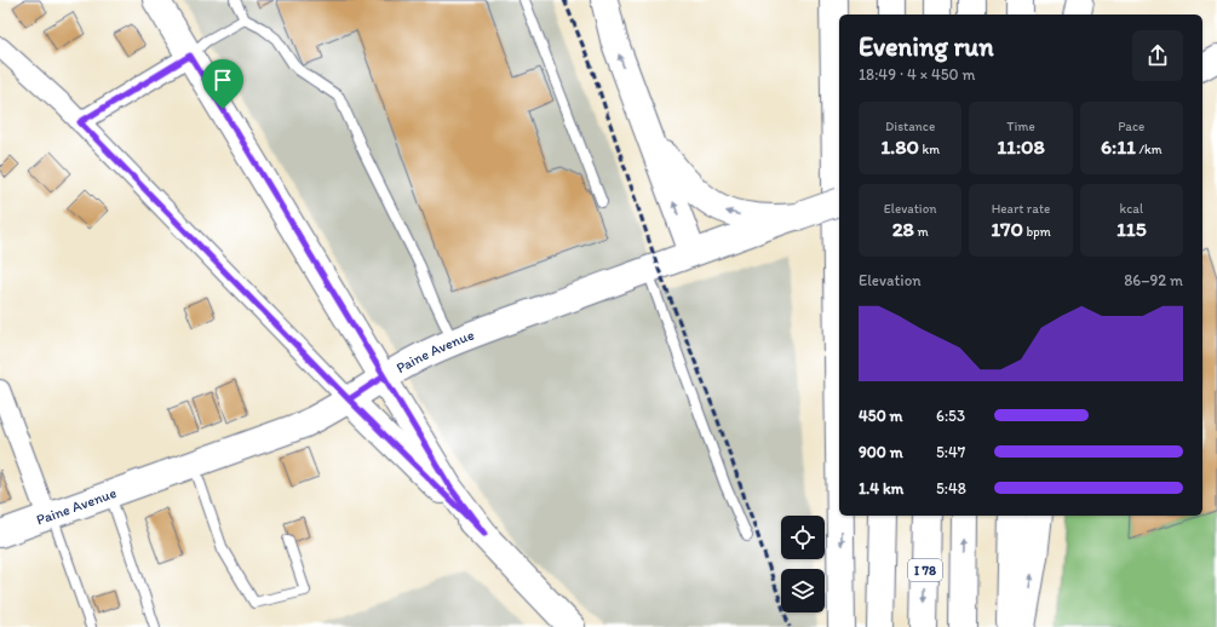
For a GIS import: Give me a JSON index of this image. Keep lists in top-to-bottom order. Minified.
{"streets":{"main road":["Paine Avenue","I 78"]},"page":{"heading":["Evening run","18:49 · 4 × 450 m"],"stats":[["Distance","1.80 km"],["Time","11:08"],["Pace","6:11 /km"],["Elevation","28 m"],["Heart rate","170 bpm"],["kcal","115"]],"chart":["Elevation","86–92 m"],"list":[{"name":"450 m","note":"6:53"},{"name":"900 m","note":"5:47"},{"name":"1.4 km","note":"5:48"}]}}
